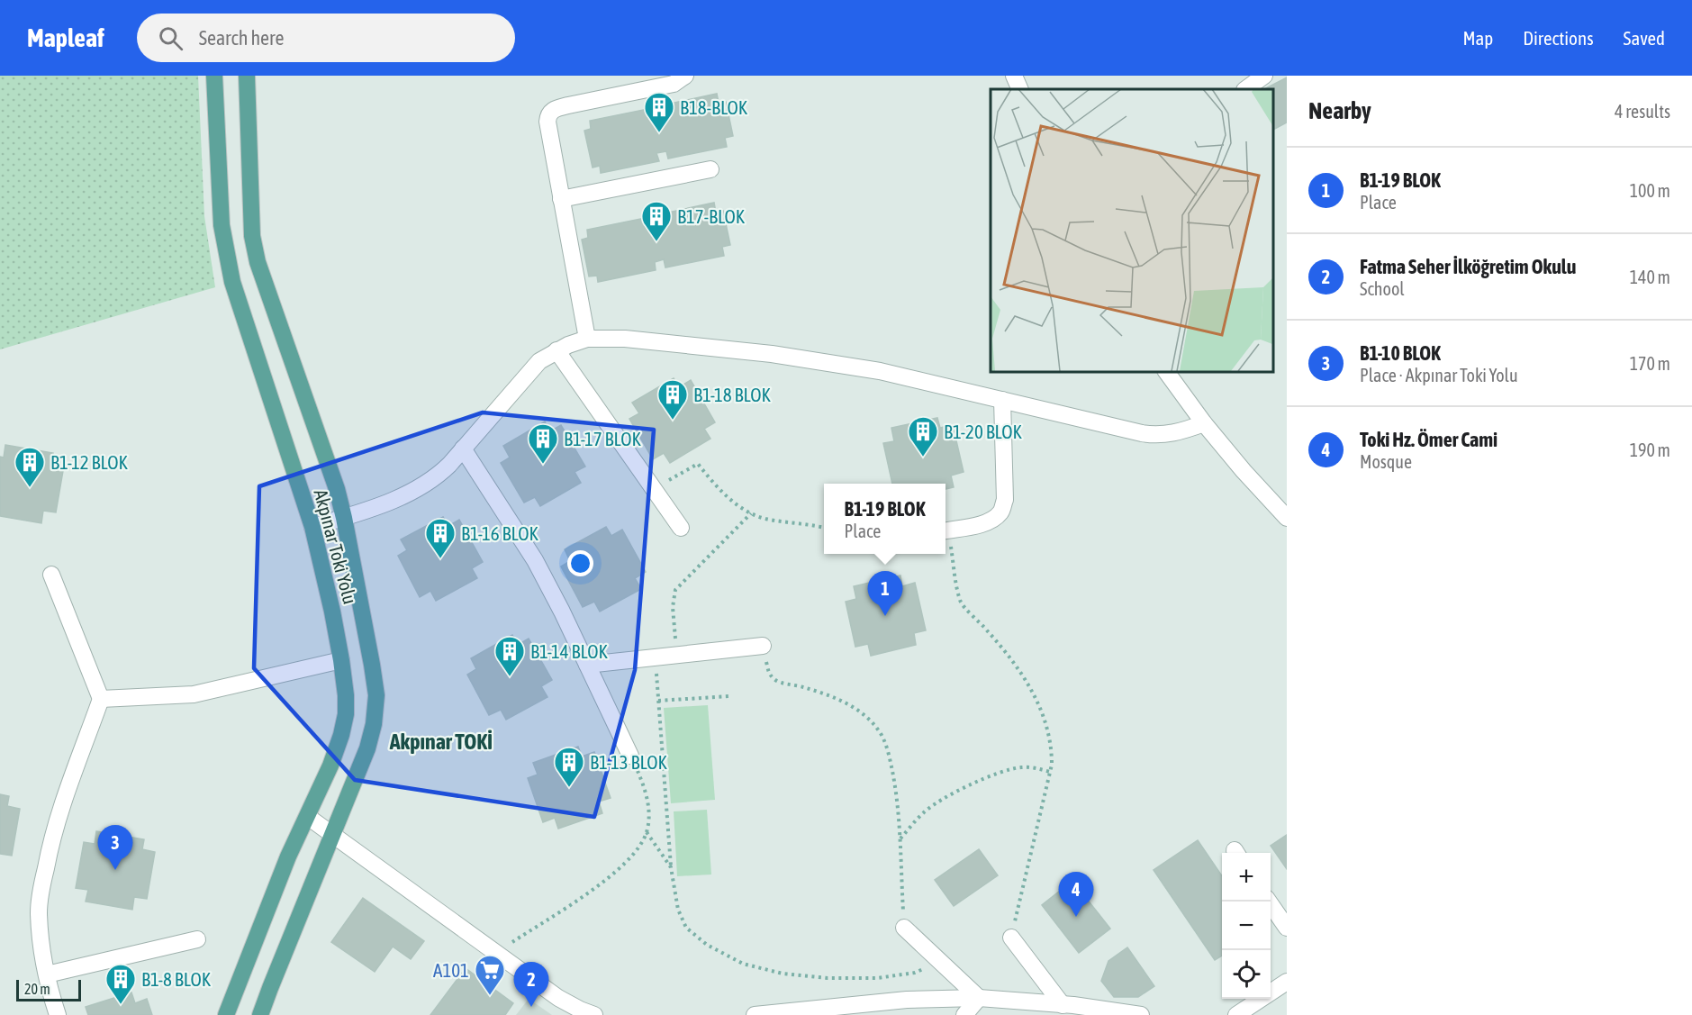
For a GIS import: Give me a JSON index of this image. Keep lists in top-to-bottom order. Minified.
{"streets":{"main road":["Akpınar Toki Yolu"]},"districts":["Akpınar TOKİ"],"places":{"building":["B18-BLOK","B17-BLOK","B1-18 BLOK","B1-20 BLOK","B1-17 BLOK","B1-12 BLOK","B1-16 BLOK","B1-14 BLOK","B1-13 BLOK","B1-8 BLOK"],"supermarket":["A101"]},"scale_bar":"20 m","page":{"header":"Mapleaf","search":"Search here","nav":["Map","Directions","Saved"],"heading":["Nearby","4 results"],"list":[{"mark":"1","name":"B1-19 BLOK","note":"Place","value":"100 m"},{"mark":"2","name":"Fatma Seher İlköğretim Okulu","note":"School","value":"140 m"},{"mark":"3","name":"B1-10 BLOK","note":"Place · Akpınar Toki Yolu","value":"170 m"},{"mark":"4","name":"Toki Hz. Ömer Cami","note":"Mosque","value":"190 m"}],"popup":["B1-19 BLOK","Place"],"pins":["1","3","4","2"],"map_buttons":["+","−"],"scale":"20 m"}}
